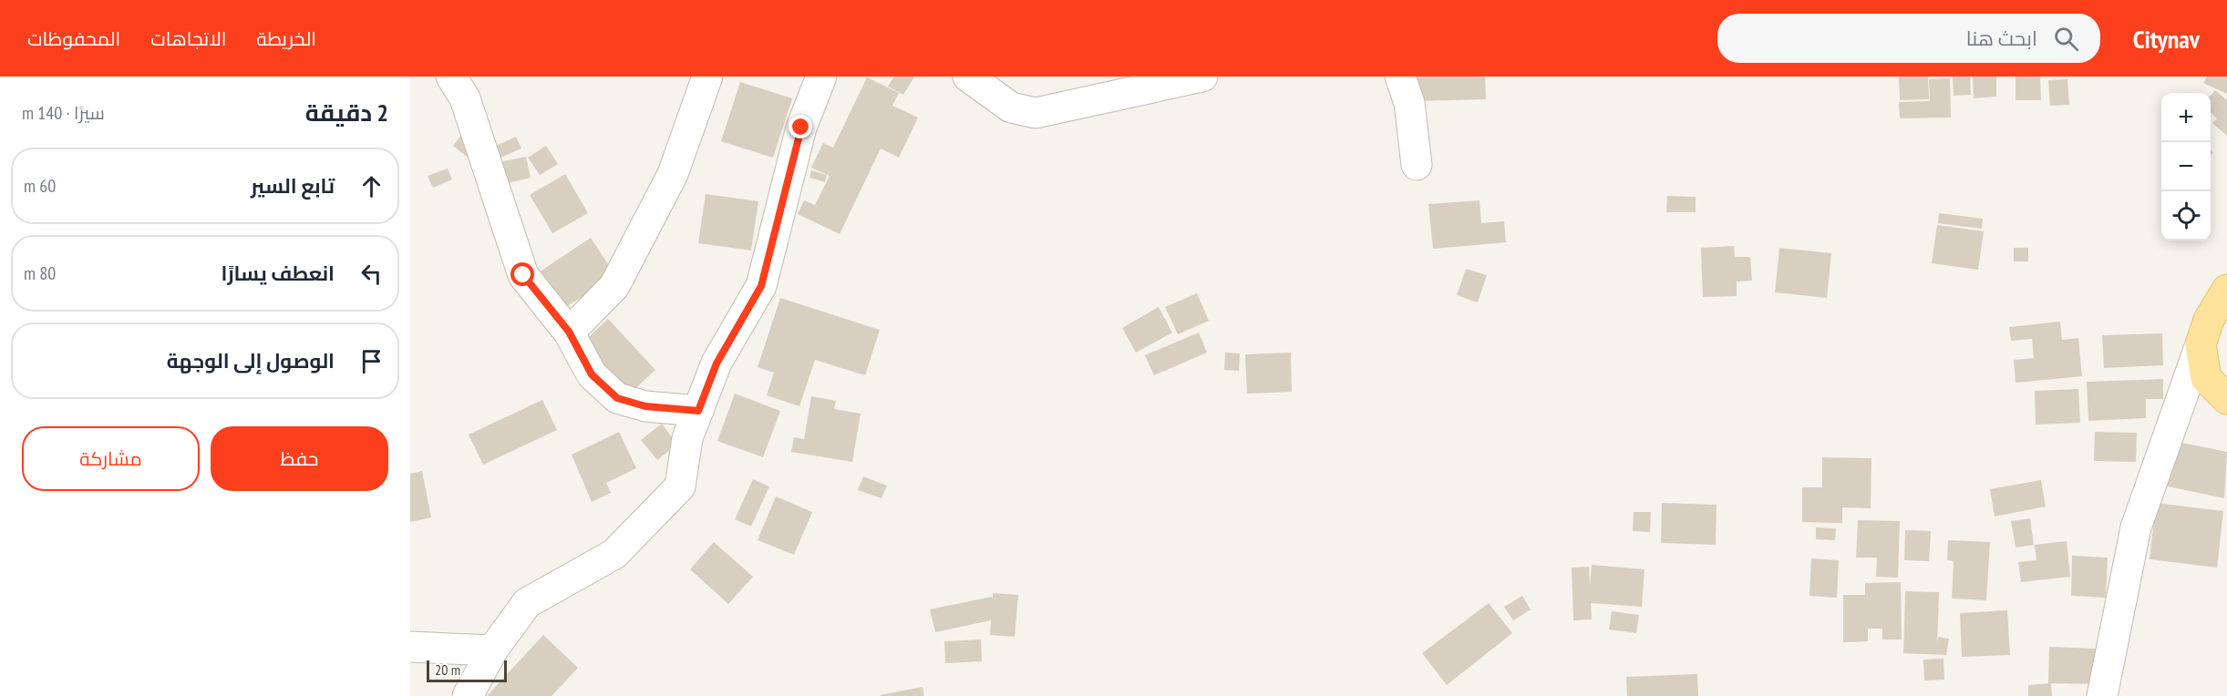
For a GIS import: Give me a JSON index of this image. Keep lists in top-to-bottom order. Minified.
{"scale_bar":"20 m","page":{"header":"Citynav","search":"ابحث هنا","nav":["الخريطة","الاتجاهات","المحفوظات"],"heading":["2 دقيقة","سيرًا · 140 m"],"map_buttons":["+","−"],"list":[["تابع السير","60 m"],["انعطف يسارًا","80 m"],"الوصول إلى الوجهة"],"buttons":["حفظ","مشاركة"],"scale":"20 m"}}
